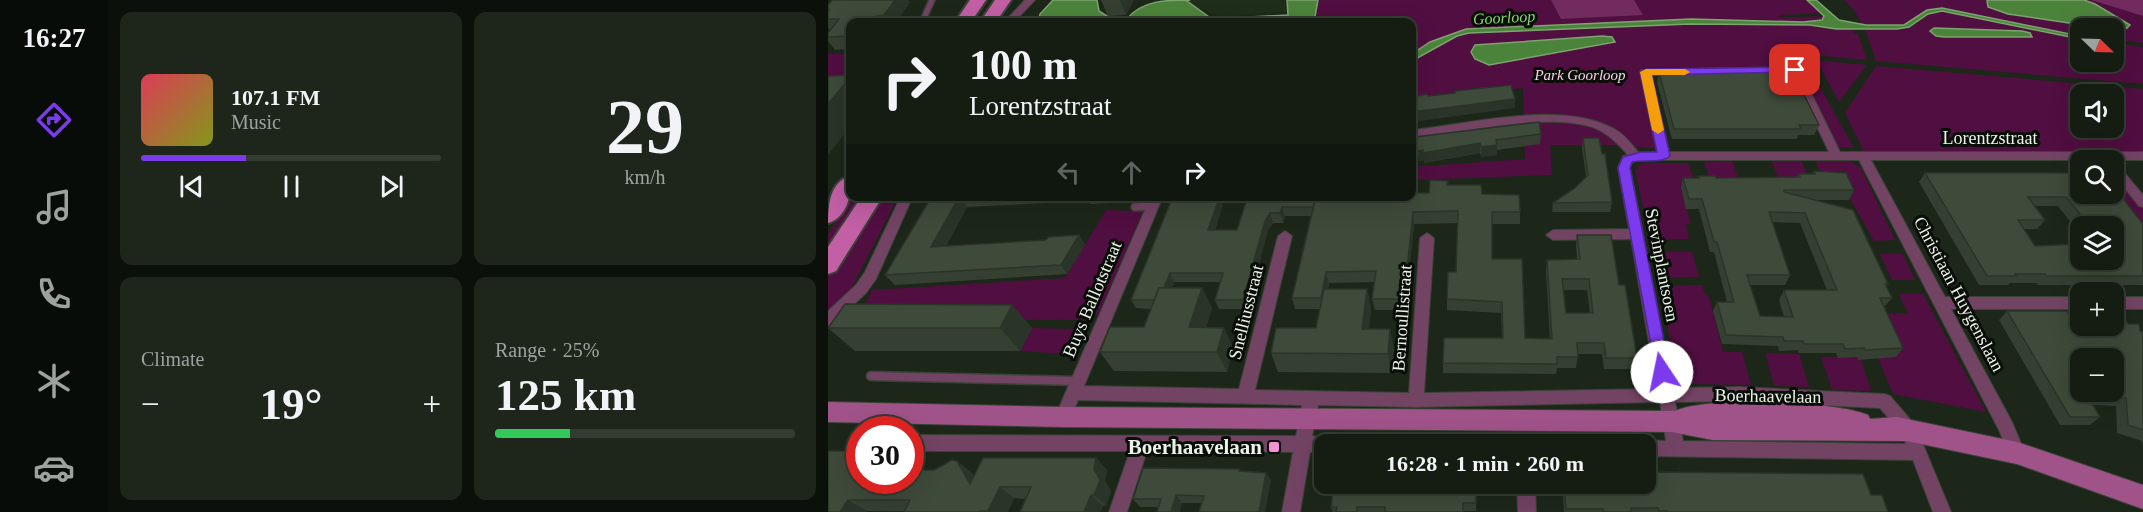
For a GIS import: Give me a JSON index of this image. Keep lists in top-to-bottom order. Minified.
{"streets":{"main road":["Boerhaavelaan"],"street":["Lorentzstraat","Stevinplantsoen","Christiaan Huygenslaan","Buys Ballotstraat","Snelliusstraat","Bernoullistraat"]},"crossings":[["Lorentzstraat","Stevinplantsoen"],["Lorentzstraat","Christiaan Huygenslaan"],["Stevinplantsoen","Boerhaavelaan"],["Christiaan Huygenslaan","Boerhaavelaan"],["Buys Ballotstraat","Boerhaavelaan"],["Snelliusstraat","Boerhaavelaan"],["Bernoullistraat","Boerhaavelaan"]],"water":["Goorloop"],"parks":["Park Goorloop"],"places":{"transit":["Boerhaavelaan"]},"north":"bottom right","page":{"tabs":"16:27","tile":[["29","km/h"],"Climate",["Range · 25%","125 km"]],"map_buttons":["+","−"],"turn":["100 m","Lorentzstraat"],"song":["107.1 FM","Music"],"heat":["−","19°","+"],"limit":"30","trip":"16:28 · 1 min · 260 m"}}
